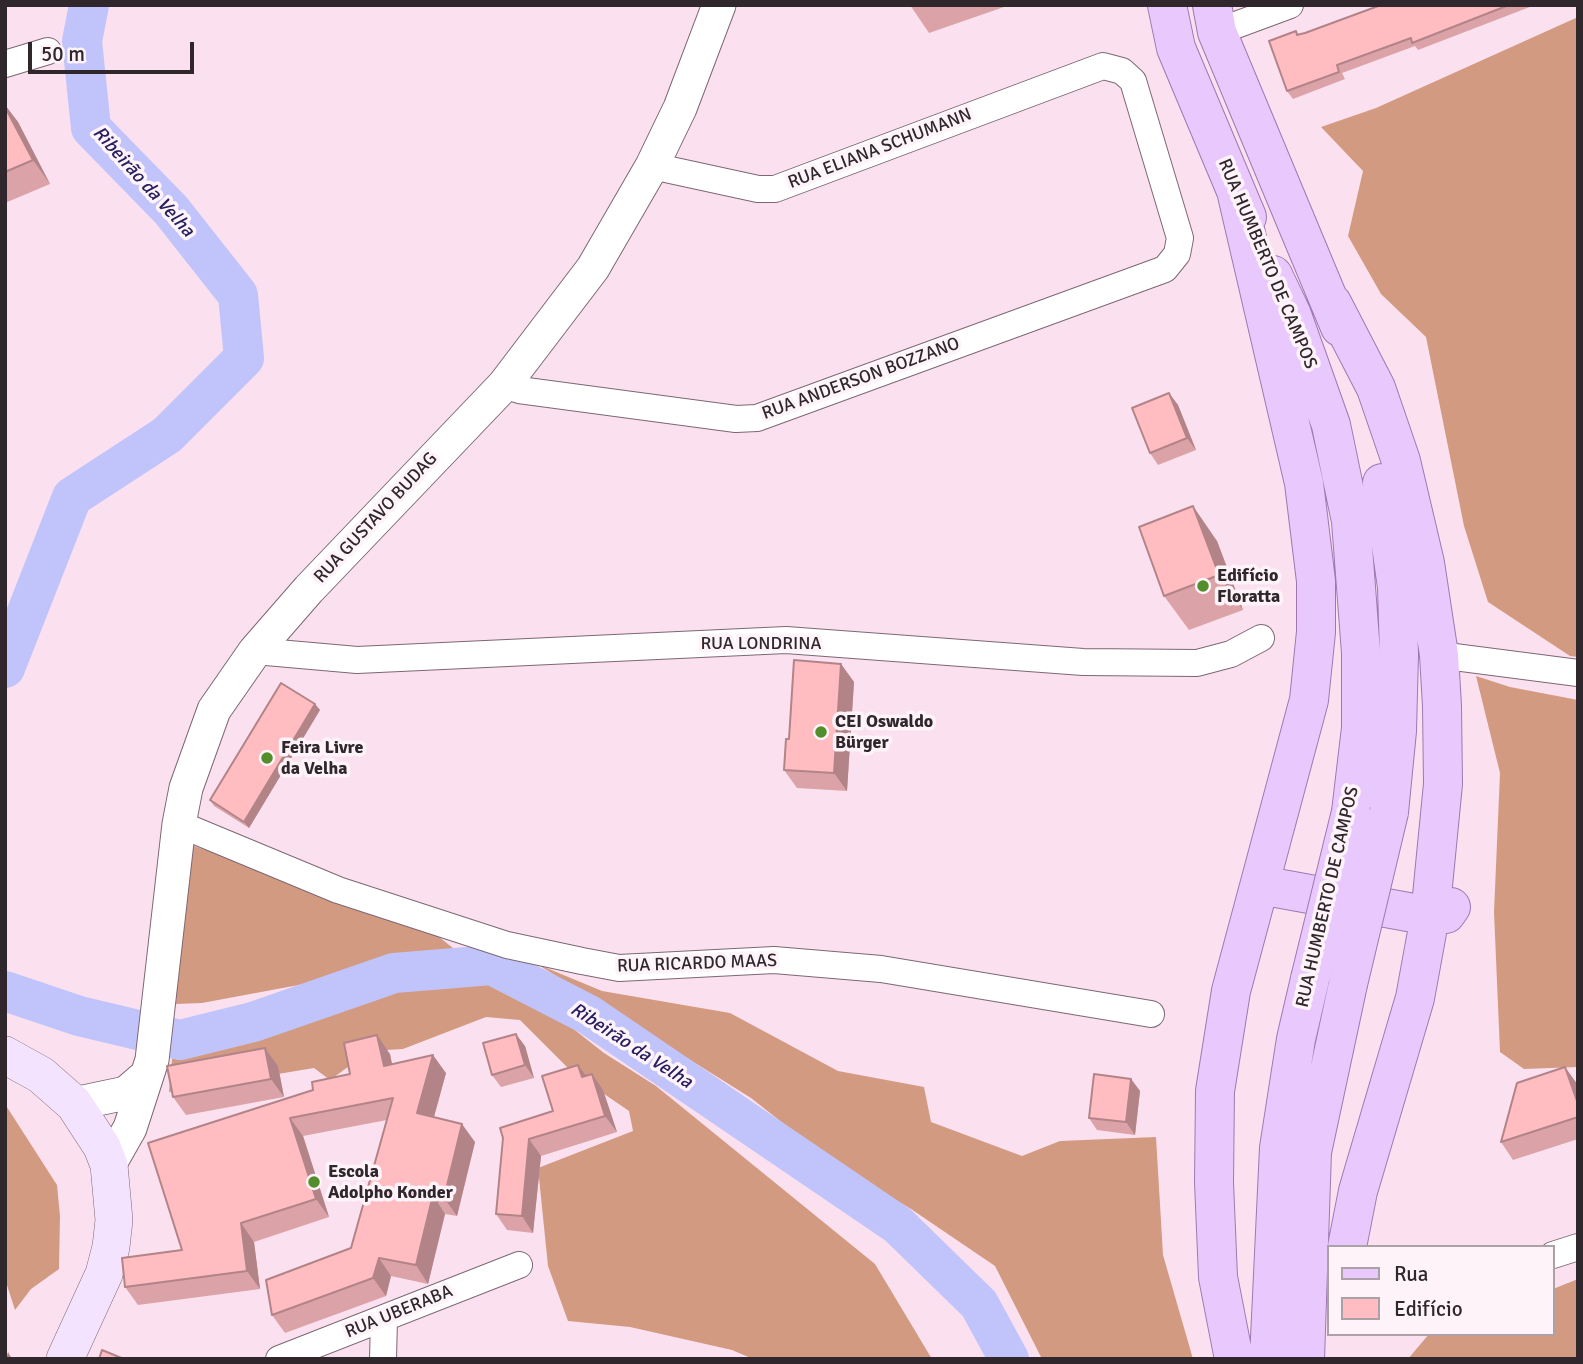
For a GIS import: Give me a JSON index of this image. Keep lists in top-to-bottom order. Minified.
{"streets":{"main road":["RUA HUMBERTO DE CAMPOS"],"street":["RUA ELIANA SCHUMANN","RUA ANDERSON BOZZANO","RUA GUSTAVO BUDAG","RUA LONDRINA","RUA RICARDO MAAS","RUA UBERABA"]},"crossings":[["RUA ELIANA SCHUMANN","RUA ANDERSON BOZZANO"],["RUA ELIANA SCHUMANN","RUA GUSTAVO BUDAG"],["RUA ANDERSON BOZZANO","RUA GUSTAVO BUDAG"],["RUA GUSTAVO BUDAG","RUA LONDRINA"],["RUA GUSTAVO BUDAG","RUA RICARDO MAAS"]],"water":["Ribeirão da Velha"],"places":["Edifício Floratta","CEI Oswaldo Bürger","Feira Livre da Velha","Escola Adolpho Konder"],"legend":["Rua","Edifício"],"scale_bar":"50 m"}
